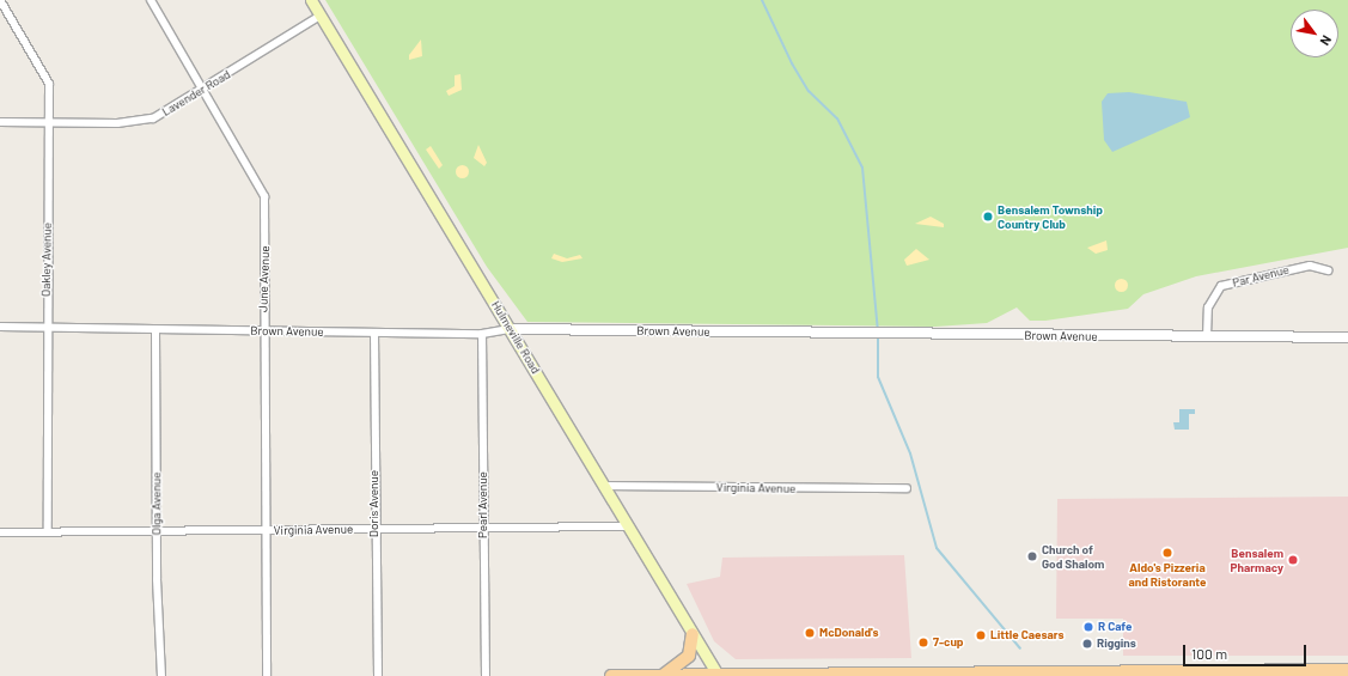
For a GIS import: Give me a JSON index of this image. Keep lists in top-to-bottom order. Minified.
{"streets":{"main road":["Hulmeville Road"],"street":["Lavender Road","Oakley Avenue","Par Avenue","June Avenue","Brown Avenue","Virginia Avenue","Olga Avenue","Doris Avenue","Pearl Avenue"]},"crossings":[["Lavender Road","Oakley Avenue"],["Lavender Road","June Avenue"],["Lavender Road","Hulmeville Road"],["Oakley Avenue","Brown Avenue"],["Oakley Avenue","Virginia Avenue"],["Par Avenue","Brown Avenue"],["June Avenue","Brown Avenue"],["June Avenue","Virginia Avenue"],["Brown Avenue","Hulmeville Road"],["Brown Avenue","Olga Avenue"],["Brown Avenue","Doris Avenue"],["Brown Avenue","Pearl Avenue"],["Hulmeville Road","Virginia Avenue"],["Virginia Avenue","Olga Avenue"],["Virginia Avenue","Doris Avenue"],["Virginia Avenue","Pearl Avenue"]],"places":["Bensalem Township Country Club","Aldo's Pizzeria and Ristorante","Church of God Shalom","Bensalem Pharmacy","R Cafe","McDonald's","Little Caesars","7-cup","Riggins"],"scale_bar":"100 m","north":"bottom right"}
